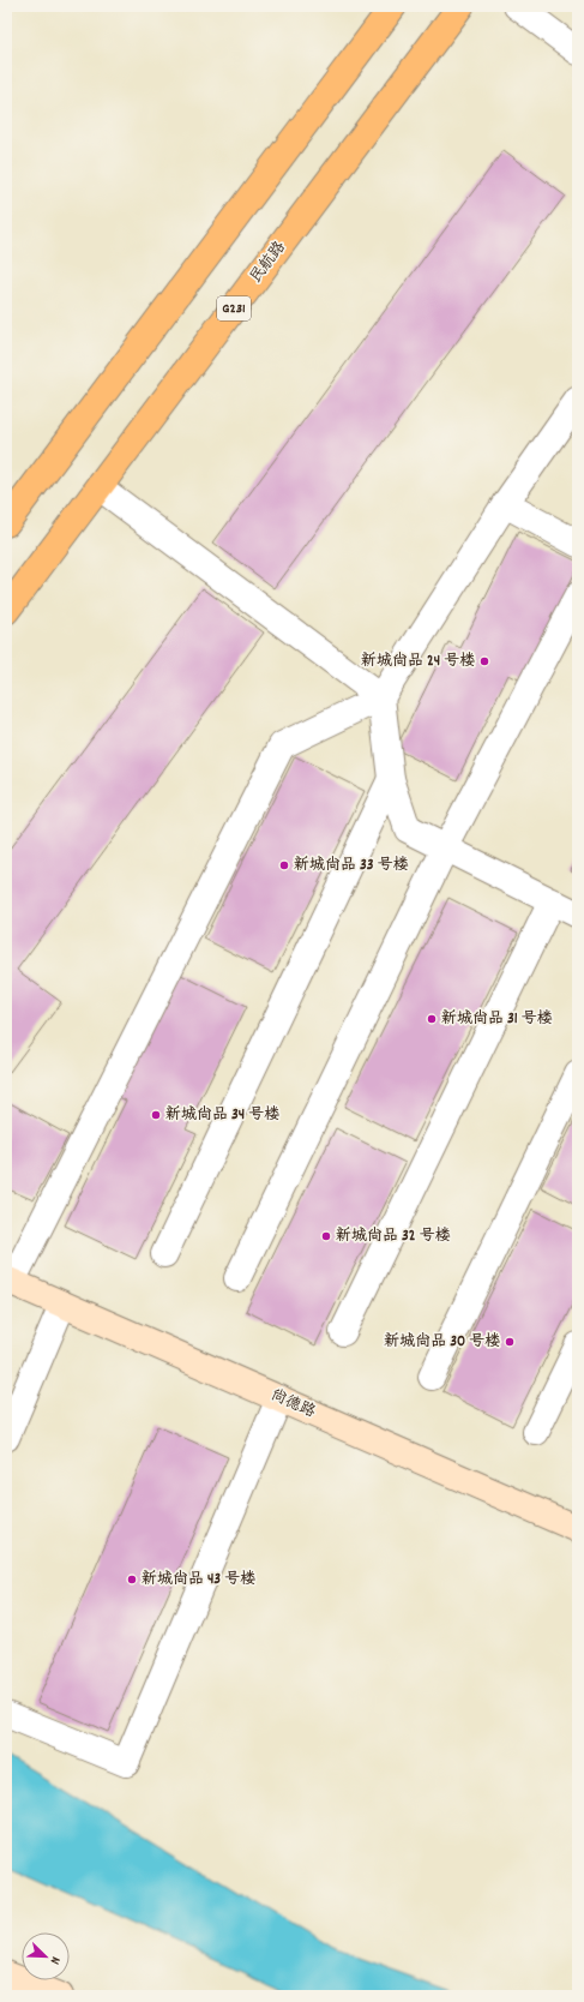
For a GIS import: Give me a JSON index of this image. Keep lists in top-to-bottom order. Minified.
{"streets":{"highway":["民航路","G231"],"street":["尚德路"]},"places":["新城尚品 24 号楼","新城尚品 33 号楼","新城尚品 31 号楼","新城尚品 34 号楼","新城尚品 32 号楼","新城尚品 30 号楼","新城尚品 43 号楼"],"north":"bottom right"}
